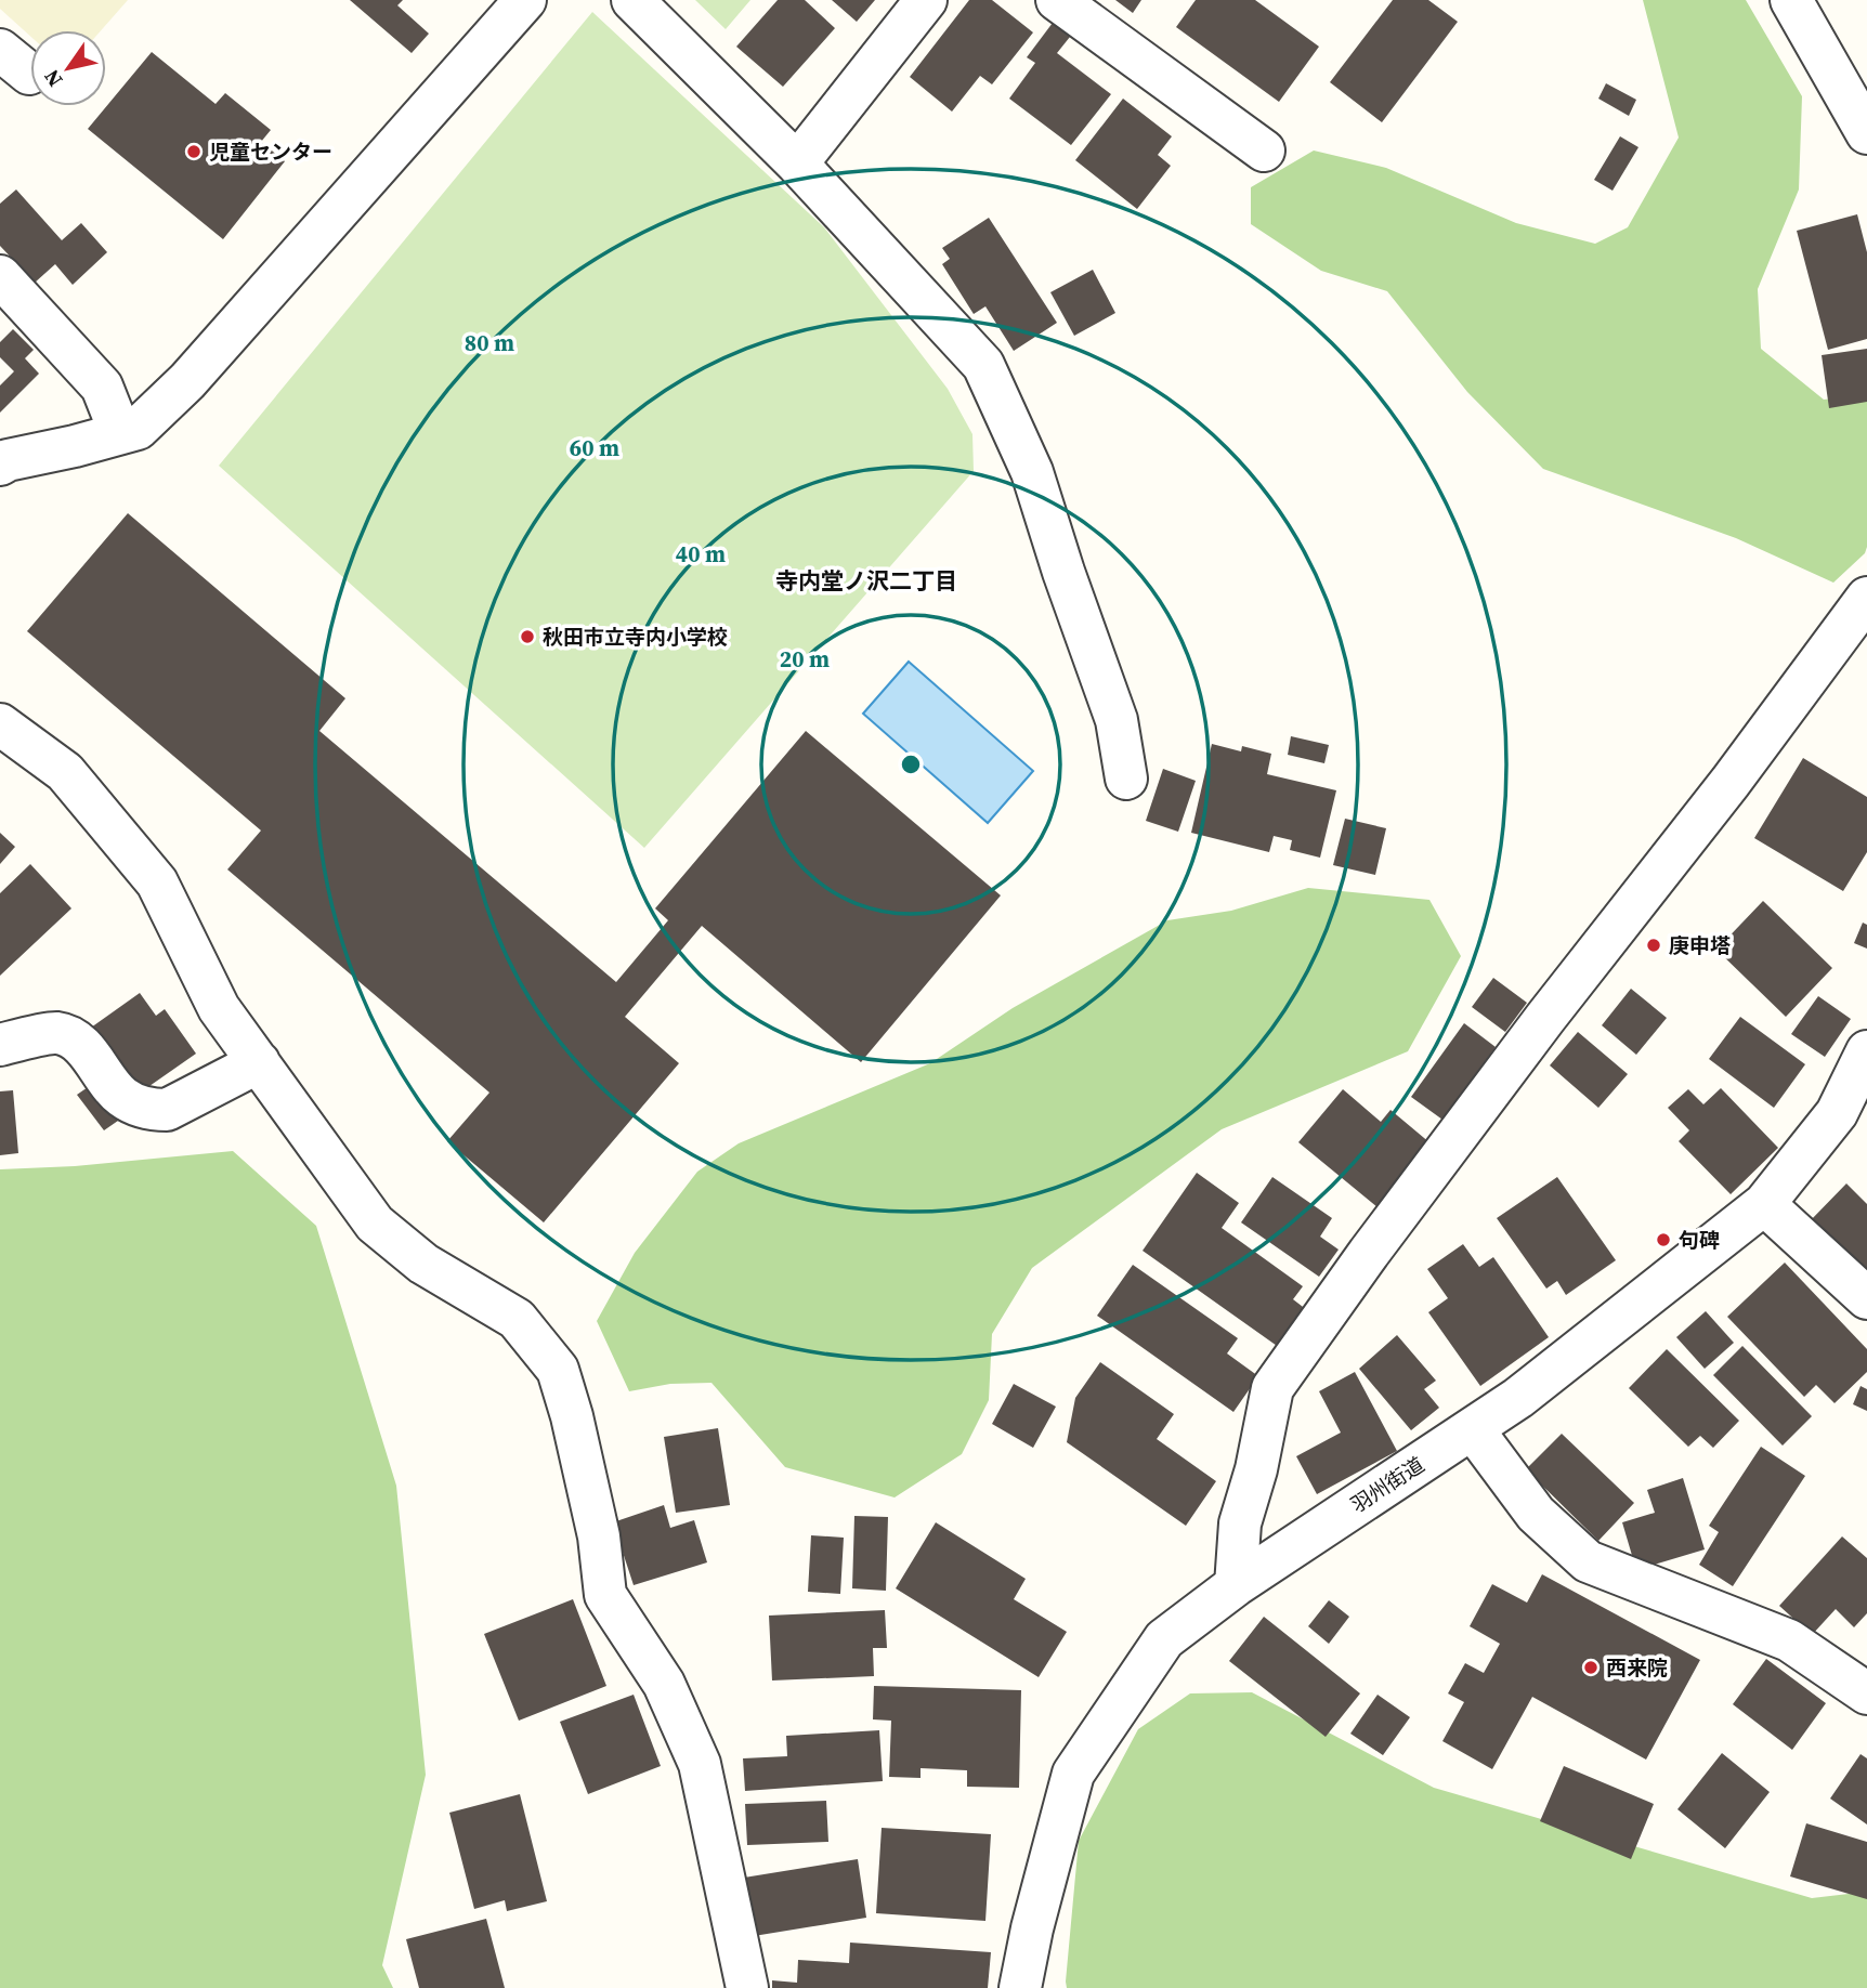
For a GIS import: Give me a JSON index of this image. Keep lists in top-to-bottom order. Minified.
{"streets":{"street":["羽州街道"]},"districts":["寺内堂ノ沢二丁目"],"places":["児童センター","秋田市立寺内小学校","庚申塔","句碑","西来院"],"north":"bottom left","rings":["80 m","60 m","40 m","20 m"]}
